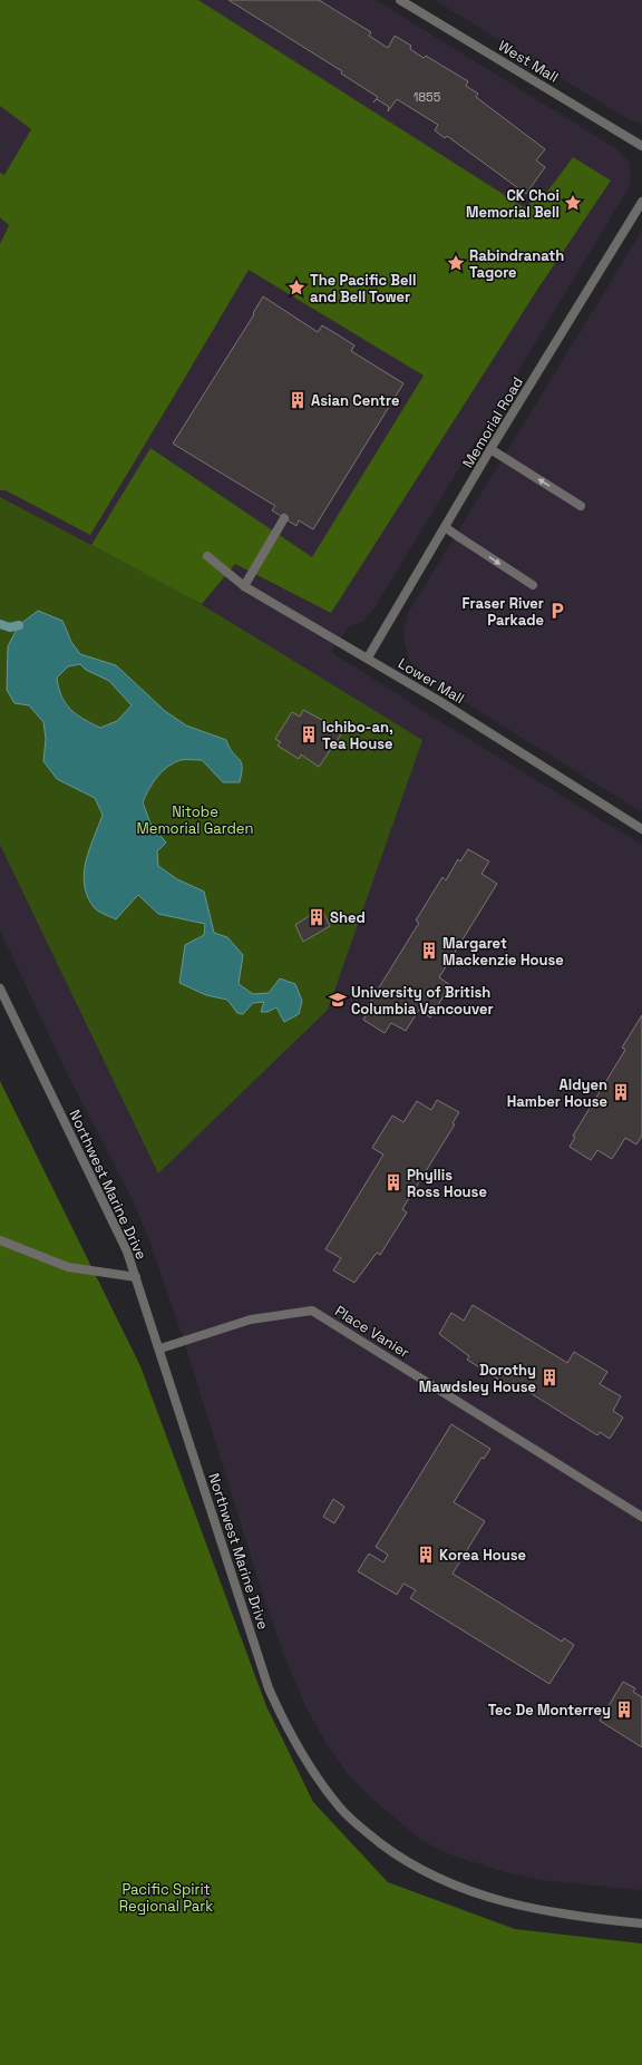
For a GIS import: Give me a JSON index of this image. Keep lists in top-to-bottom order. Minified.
{"streets":{"street":["West Mall","Memorial Road","Lower Mall","Northwest Marine Drive","Place Vanier"]},"crossings":[["Memorial Road","Lower Mall"],["Northwest Marine Drive","Place Vanier"]],"parks":["Nitobe Memorial Garden","Pacific Spirit Regional Park"],"places":{"place":["CK Choi Memorial Bell","Rabindranath Tagore","The Pacific Bell and Bell Tower"],"building":["Asian Centre","Ichibo-an, Tea House","Shed","Margaret Mackenzie House","Aldyen Hamber House","Phyllis Ross House","Dorothy Mawdsley House","Korea House","Tec De Monterrey"],"parking":["Fraser River Parkade"],"school or university":["University of British Columbia Vancouver"]},"house_numbers":["1855"]}
